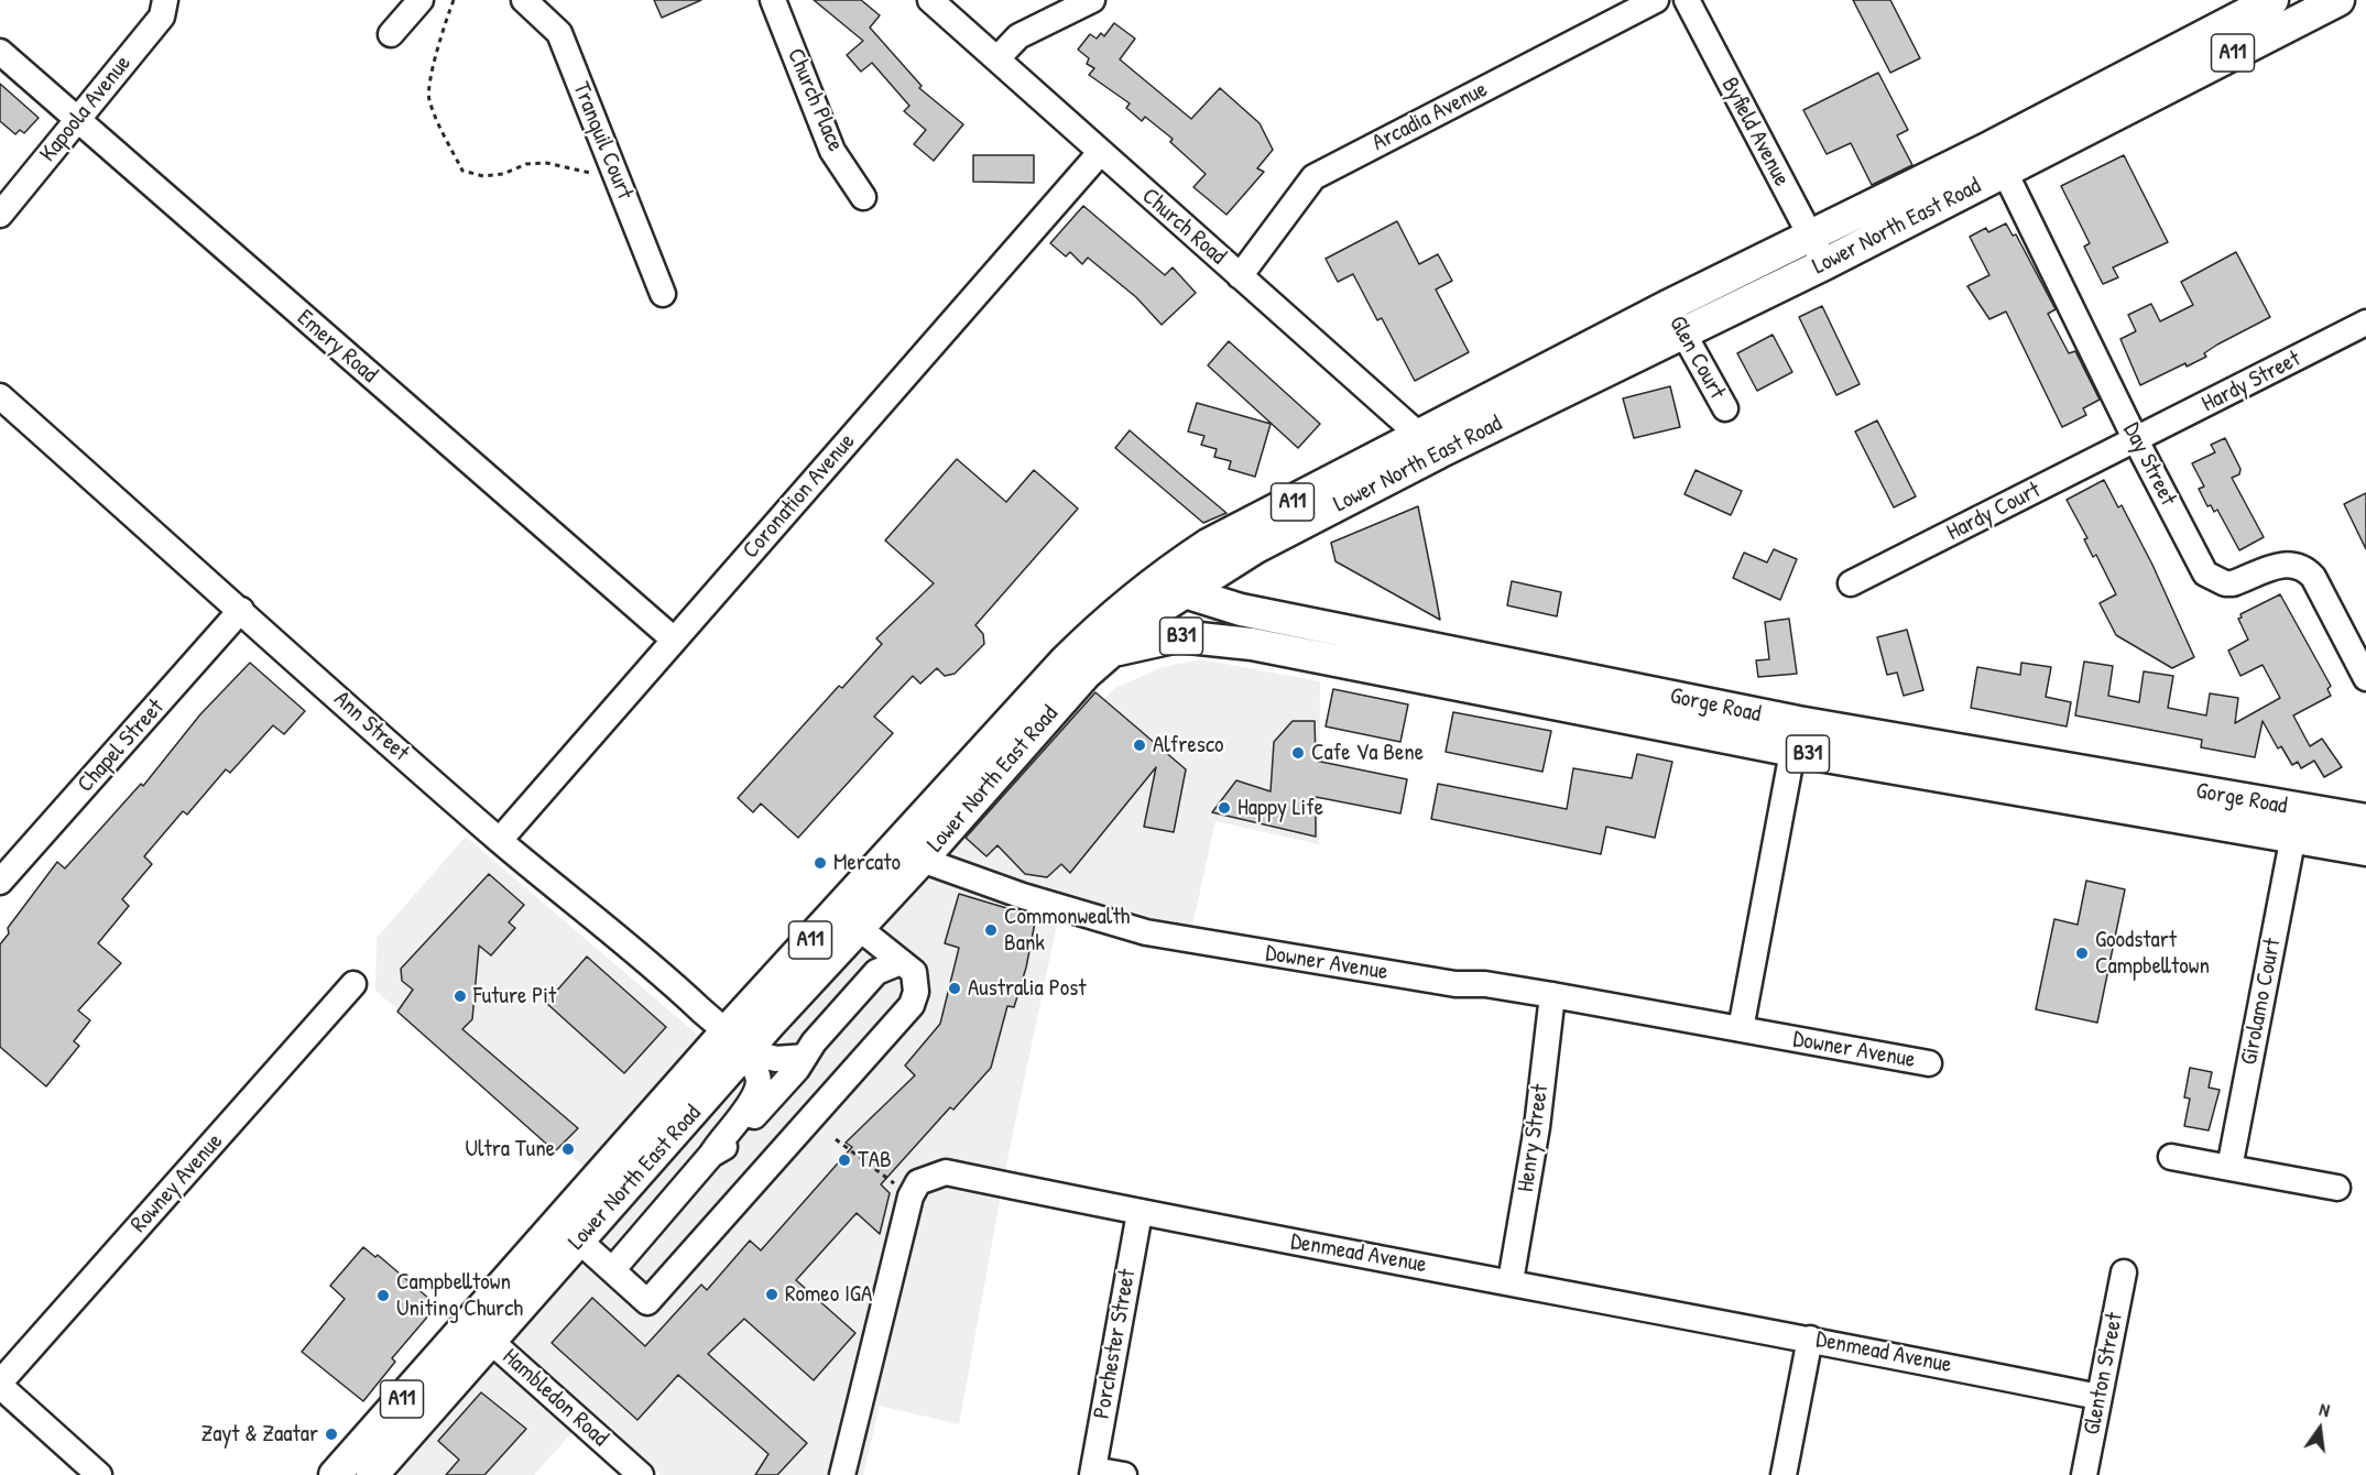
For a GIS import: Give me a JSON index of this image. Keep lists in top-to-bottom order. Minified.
{"streets":{"main road":["A11","Lower North East Road","B31","Gorge Road"],"street":["Church Place","Kapoola Avenue","Arcadia Avenue","Byfield Avenue","Tranquil Court","Church Road","Emery Road","Glen Court","Hardy Street","Day Street","Coronation Avenue","Hardy Court","Ann Street","Chapel Street","Downer Avenue","Girolamo Court","Henry Street","Rowney Avenue","Denmead Avenue","Porchester Street","Glenton Street","Hambledon Road"]},"crossings":[["Kapoola Avenue","Emery Road"],["Arcadia Avenue","Church Road"],["Byfield Avenue","Lower North East Road"],["Church Road","Lower North East Road"],["Church Road","Coronation Avenue"],["Lower North East Road","Glen Court"],["Lower North East Road","Day Street"],["Lower North East Road","Gorge Road"],["Lower North East Road","Ann Street"],["Lower North East Road","Downer Avenue"],["Lower North East Road","Hambledon Road"],["Emery Road","Coronation Avenue"],["Hardy Street","Day Street"],["Hardy Street","Hardy Court"],["Day Street","Hardy Court"],["Coronation Avenue","Ann Street"],["Gorge Road","Girolamo Court"],["Ann Street","Chapel Street"],["Downer Avenue","Henry Street"],["Henry Street","Denmead Avenue"],["Denmead Avenue","Porchester Street"],["Denmead Avenue","Glenton Street"]],"places":["Alfresco","Cafe Va Bene","Happy Life","Mercato","Commonwealth Bank","Goodstart Campbelltown","Australia Post","Future Pit","Ultra Tune","TAB","Romeo IGA","Campbelltown Uniting Church","Zayt & Zaatar"],"north":"top"}
